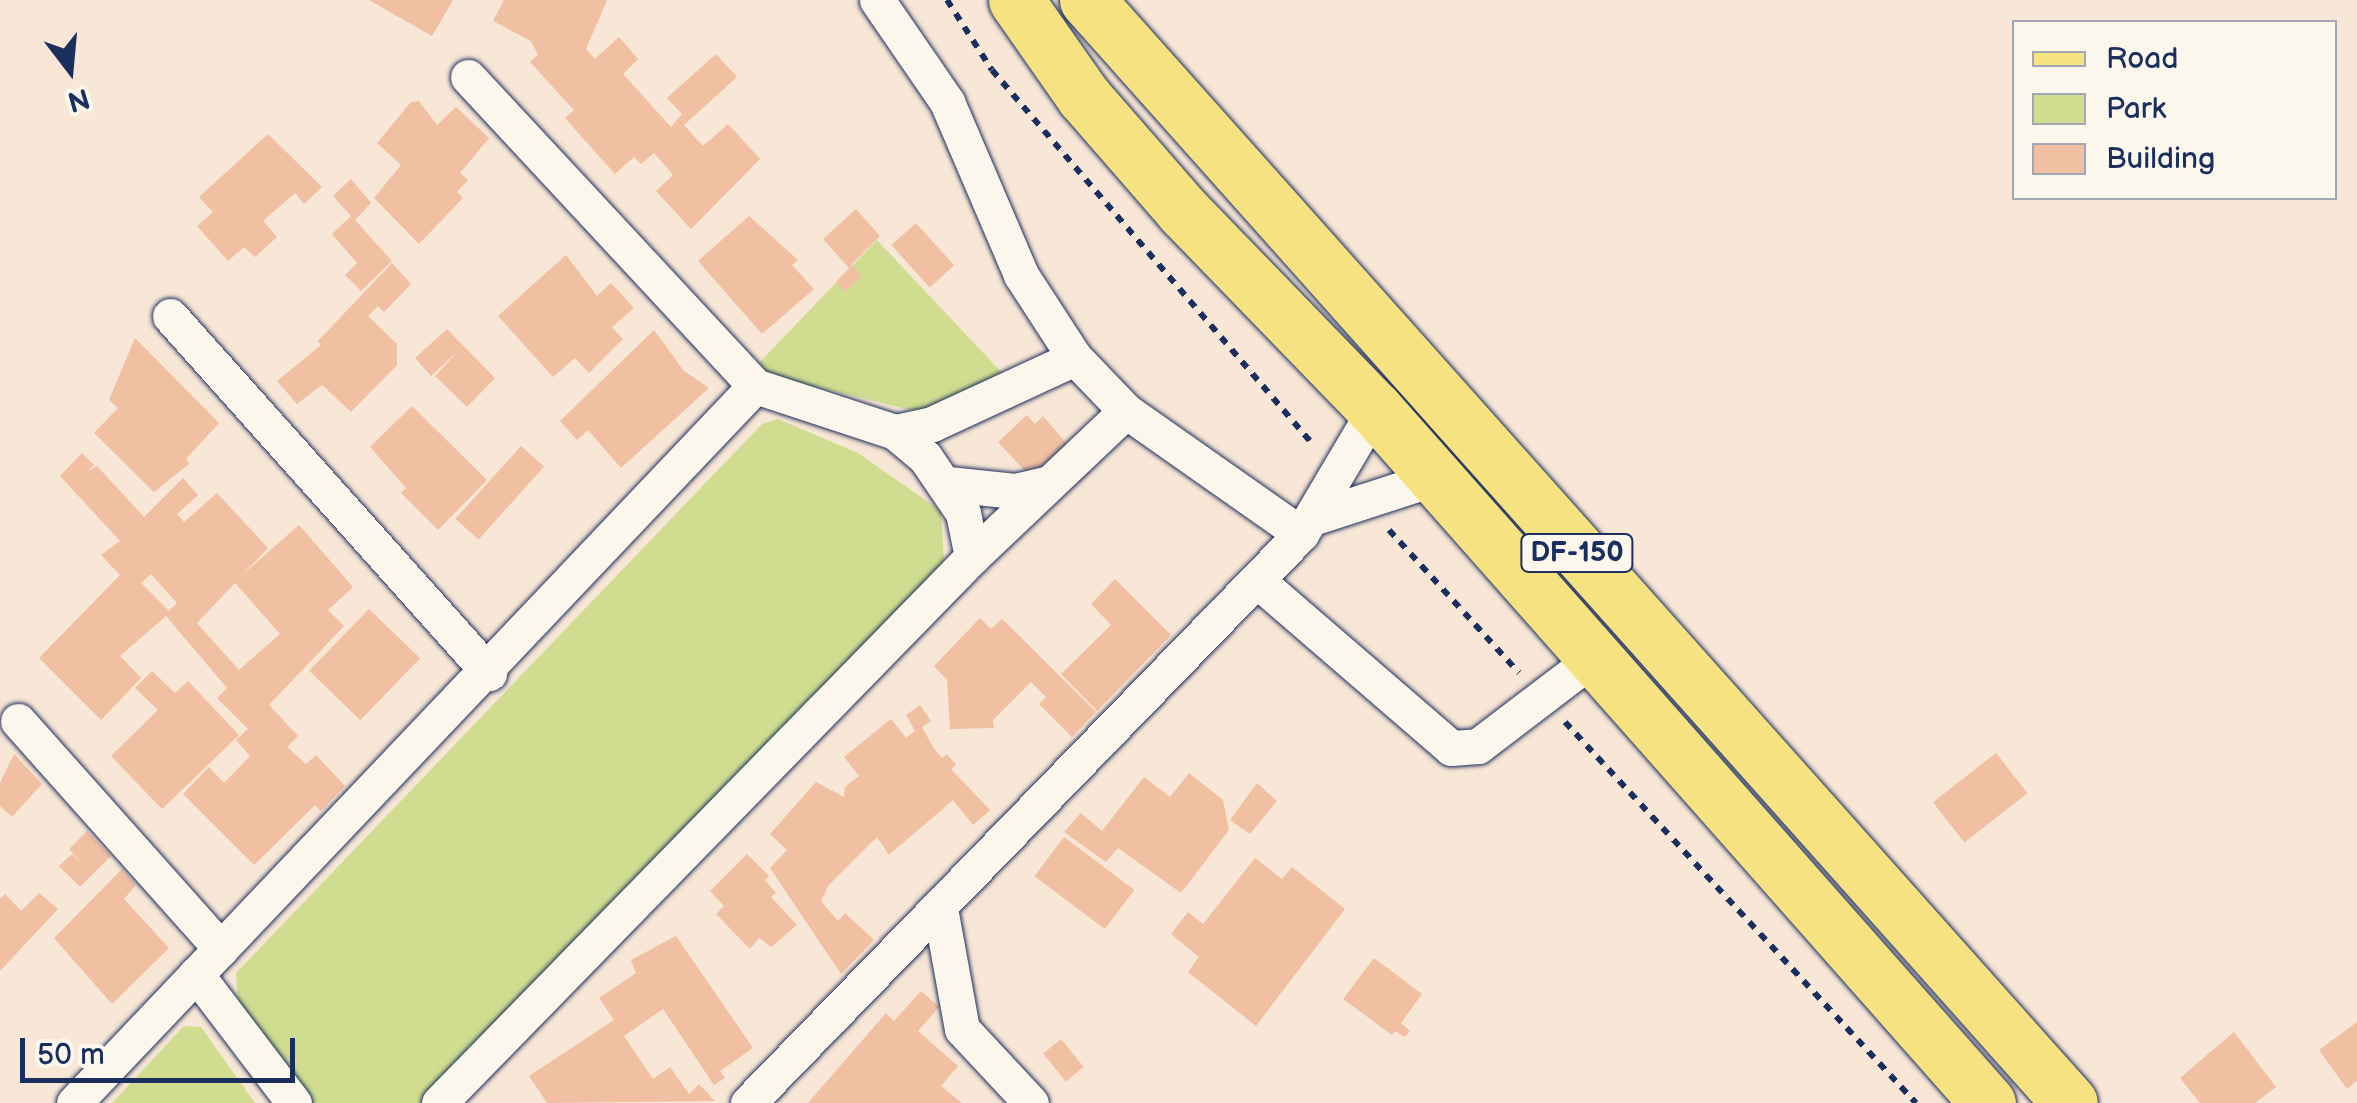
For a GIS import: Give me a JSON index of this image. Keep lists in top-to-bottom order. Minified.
{"streets":{"main road":["DF-150"]},"legend":["Road","Park","Building"],"scale_bar":"50 m","north":"bottom"}
